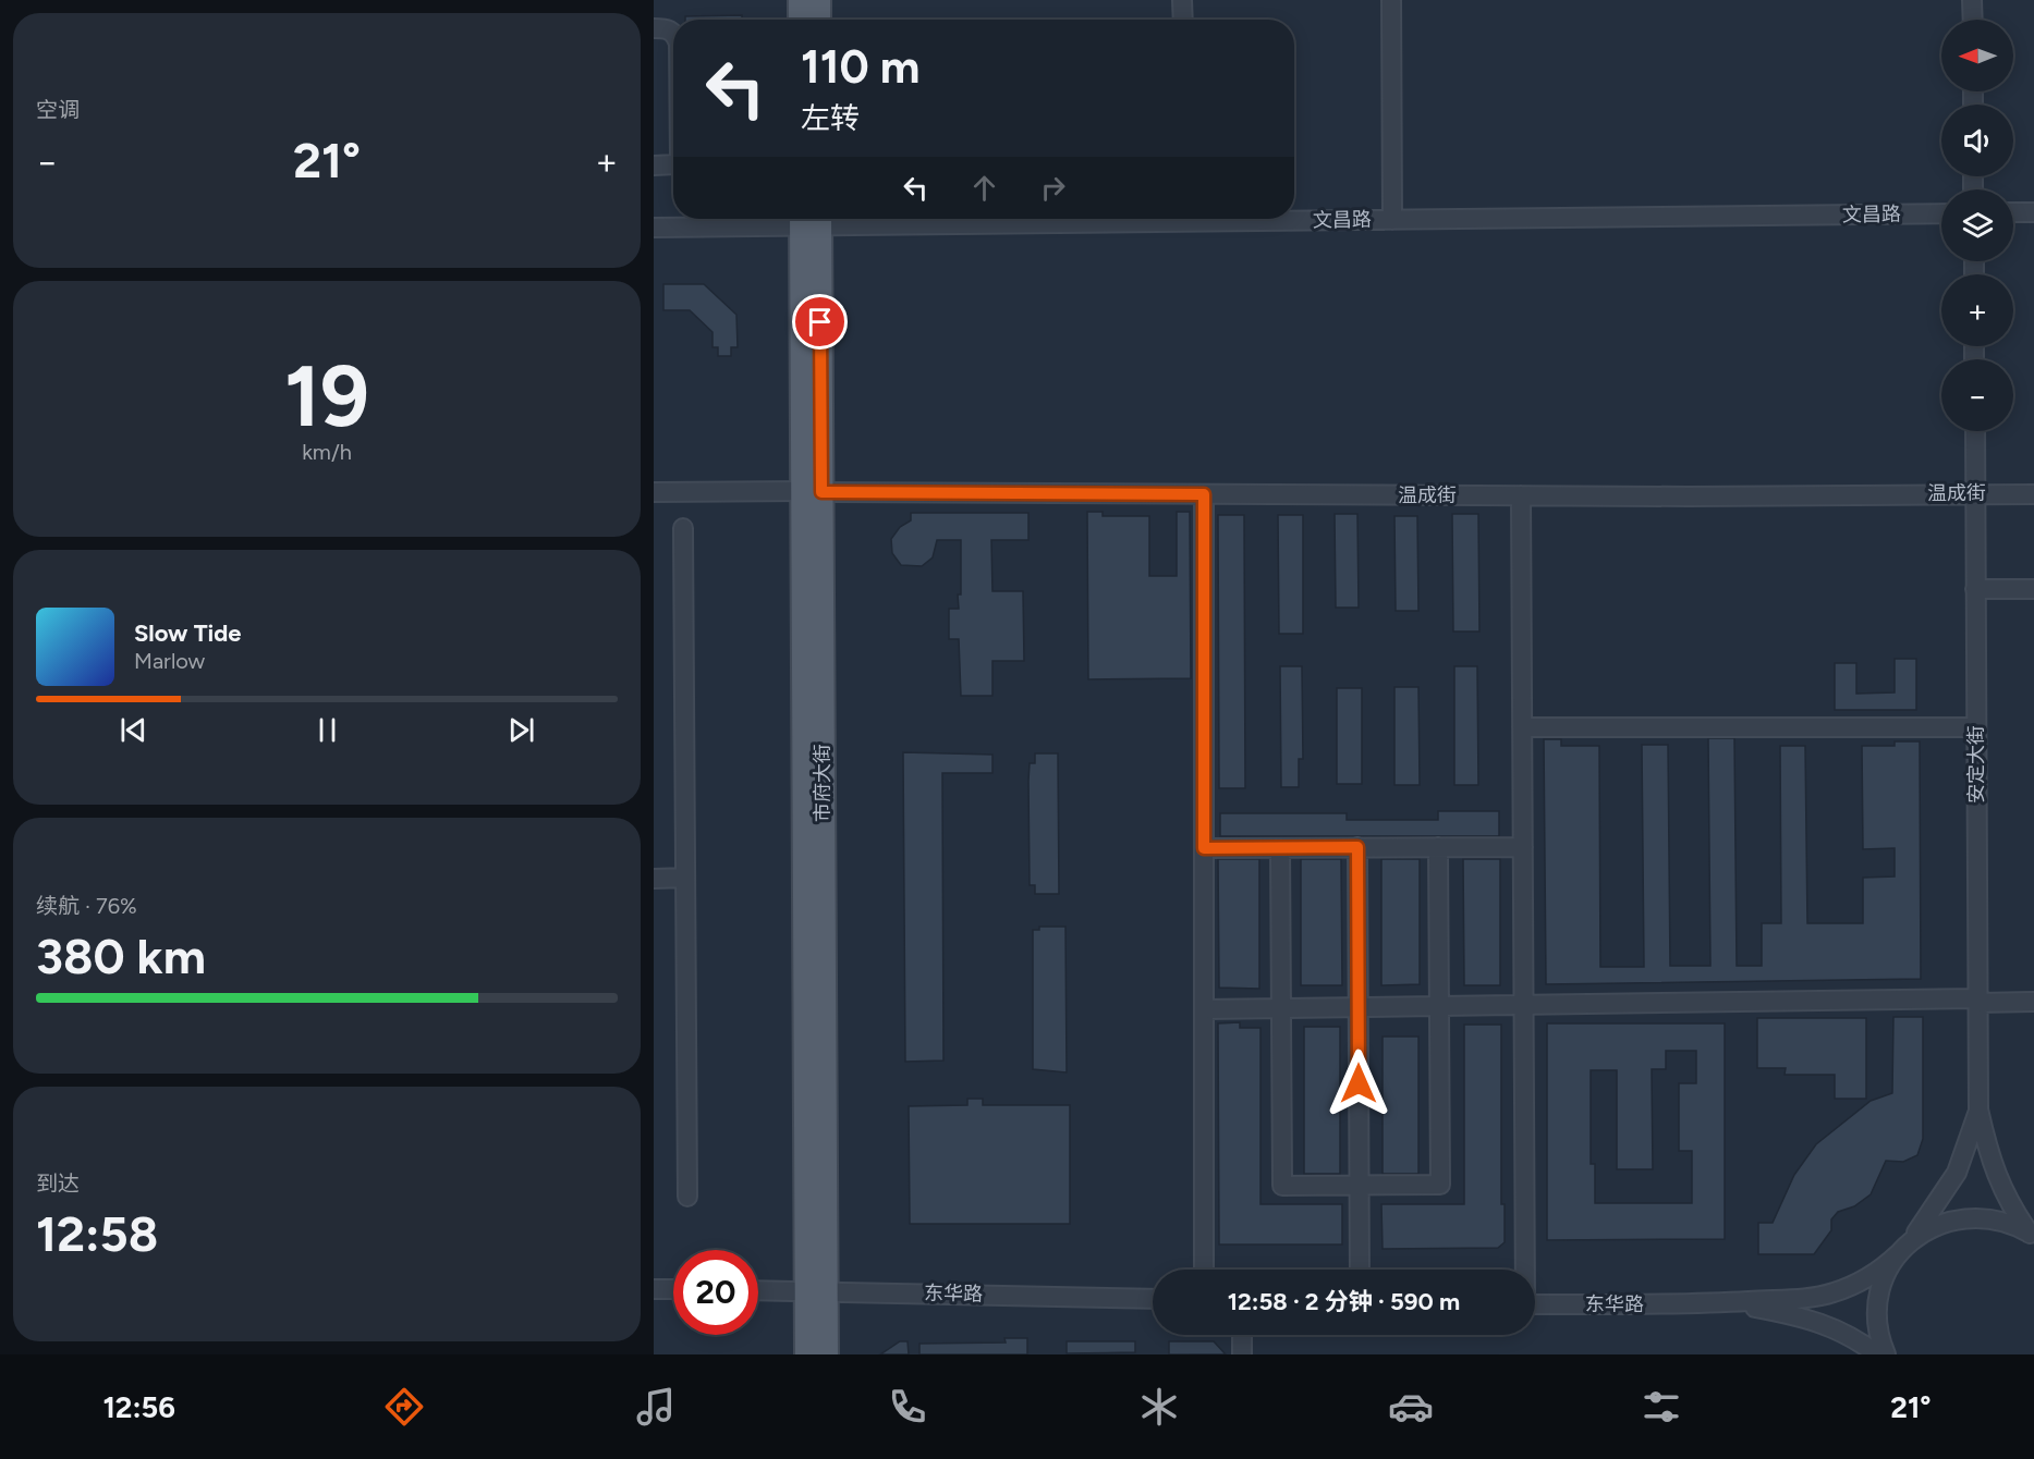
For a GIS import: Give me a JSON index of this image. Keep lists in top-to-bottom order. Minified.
{"streets":{"main road":["市府大街"],"street":["文昌路","温成街","安定大街","东华路"]},"crossings":[["文昌路","市府大街"],["温成街","安定大街"],["温成街","市府大街"],["市府大街","东华路"]],"north":"left","page":{"tile":["空调",["19","km/h"],["续航 · 76%","380 km"],["到达","12:58"]],"map_buttons":["+","−"],"turn":["110 m","左转"],"heat":["−","21°","+"],"song":["Slow Tide","Marlow"],"limit":"20","trip":"12:58 · 2 分钟 · 590 m","tabs":["12:56","21°"]}}
